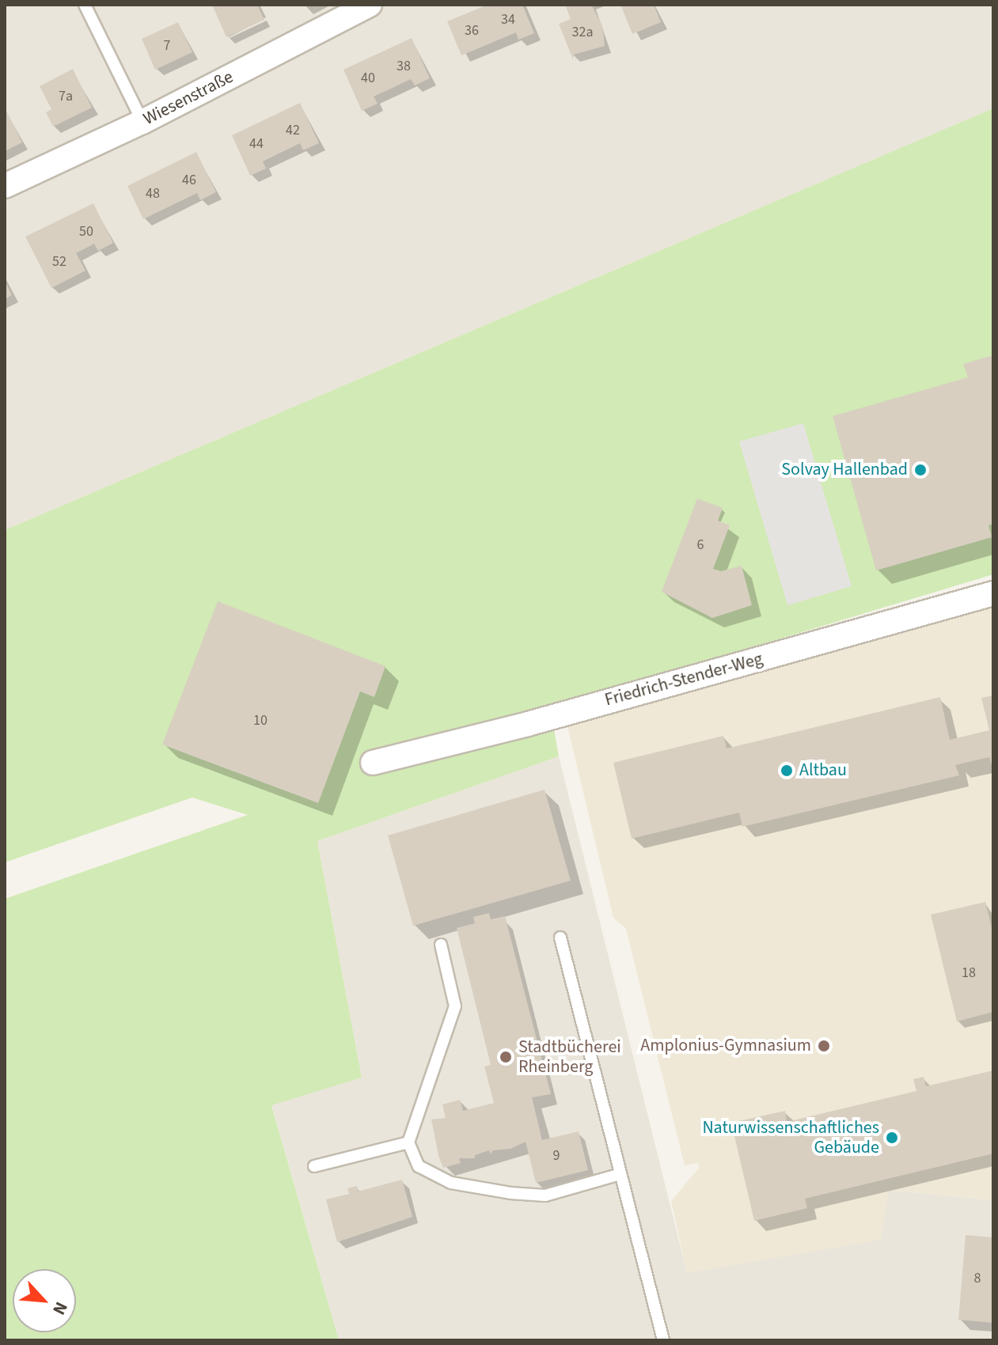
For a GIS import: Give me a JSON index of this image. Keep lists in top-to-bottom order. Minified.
{"streets":{"street":["Wiesenstraße","Friedrich-Stender-Weg"]},"places":["Solvay Hallenbad","Altbau","Amplonius-Gymnasium","Stadtbücherei Rheinberg","Naturwissenschaftliches Gebäude"],"house_numbers":["34","36","32a","7","38","40","7a","42","44","46","48","50","52","6","10","18","9","8"],"north":"bottom right"}
